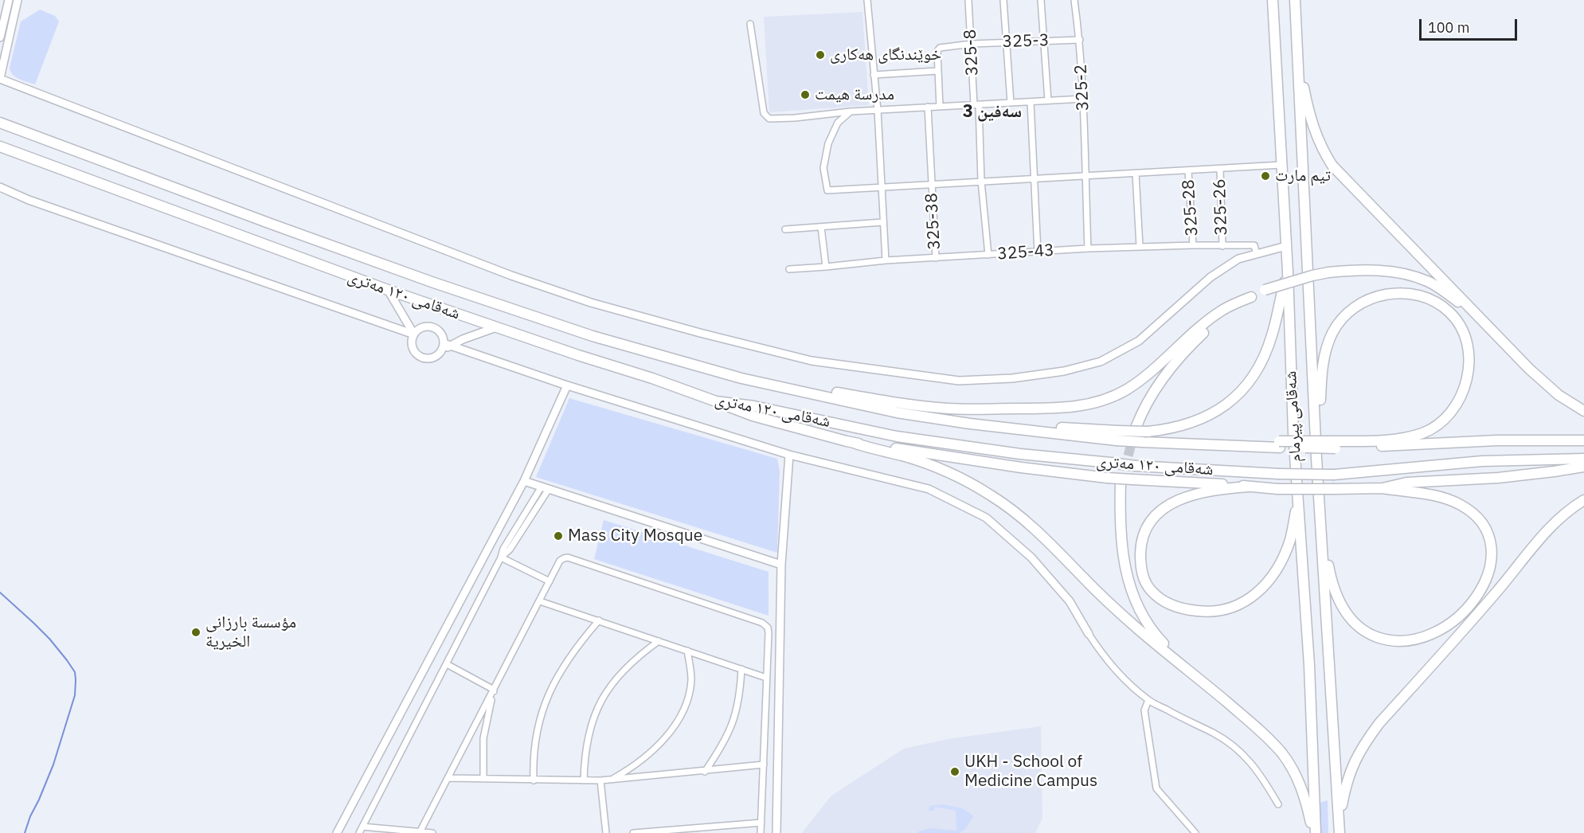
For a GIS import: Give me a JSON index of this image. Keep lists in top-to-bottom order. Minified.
{"streets":{"highway":["شەقامی ١٢٠ مەتری","شەقامی پیرمام"],"street":["325-3","325-8","325-2","325-26","325-28","325-38","325-43"]},"crossings":[["325-3","325-8"],["325-3","325-2"],["325-8","325-43"],["325-2","325-43"],["325-26","325-43"],["325-28","325-43"],["325-38","325-43"]],"districts":["سەفین 3"],"places":["خوێندنگای هەکاری","مدرسة هيمت","تيم مارت","Mass City Mosque","مؤسسة بارزانی الخیریة","UKH - School of Medicine Campus"],"scale_bar":"100 m"}
